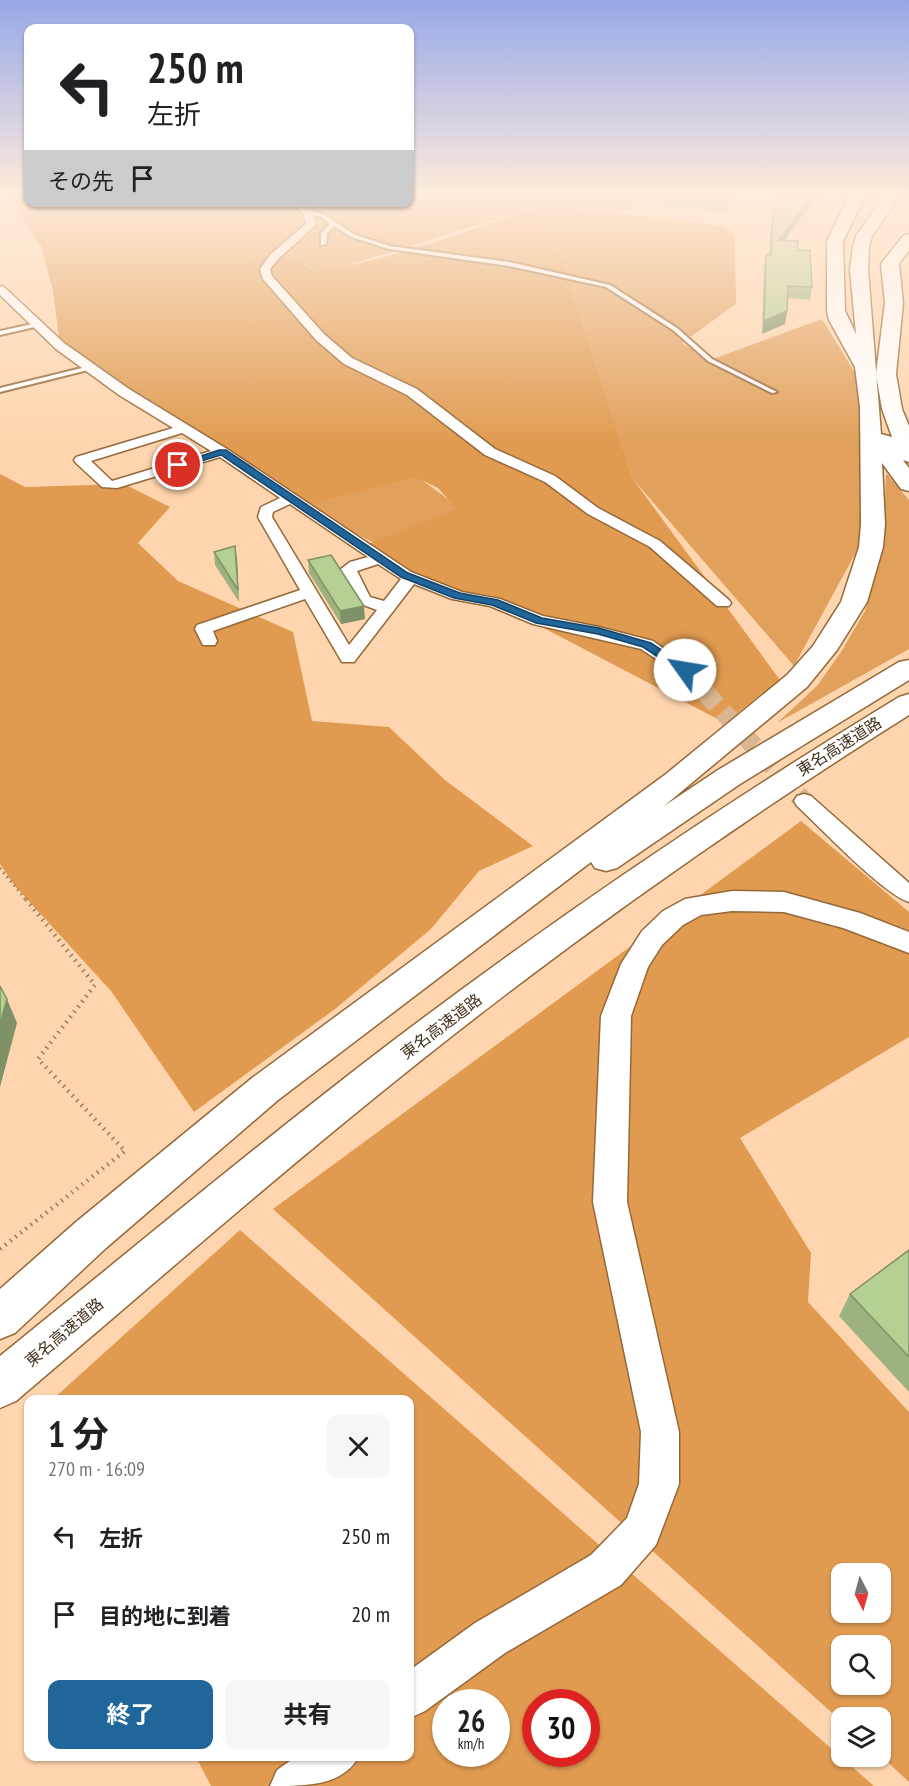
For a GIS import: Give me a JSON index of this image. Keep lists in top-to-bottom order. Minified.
{"streets":{"highway":["東名高速道路"]},"north":"bottom","page":{"turn":["250 m","左折"],"then":"その先","heading":["1 分","270 m · 16:09"],"list":[{"name":"左折","value":"250 m"},{"name":"目的地に到着","value":"20 m"}],"buttons":["終了","共有"],"speed":"26 km/h","limit":"30"}}
